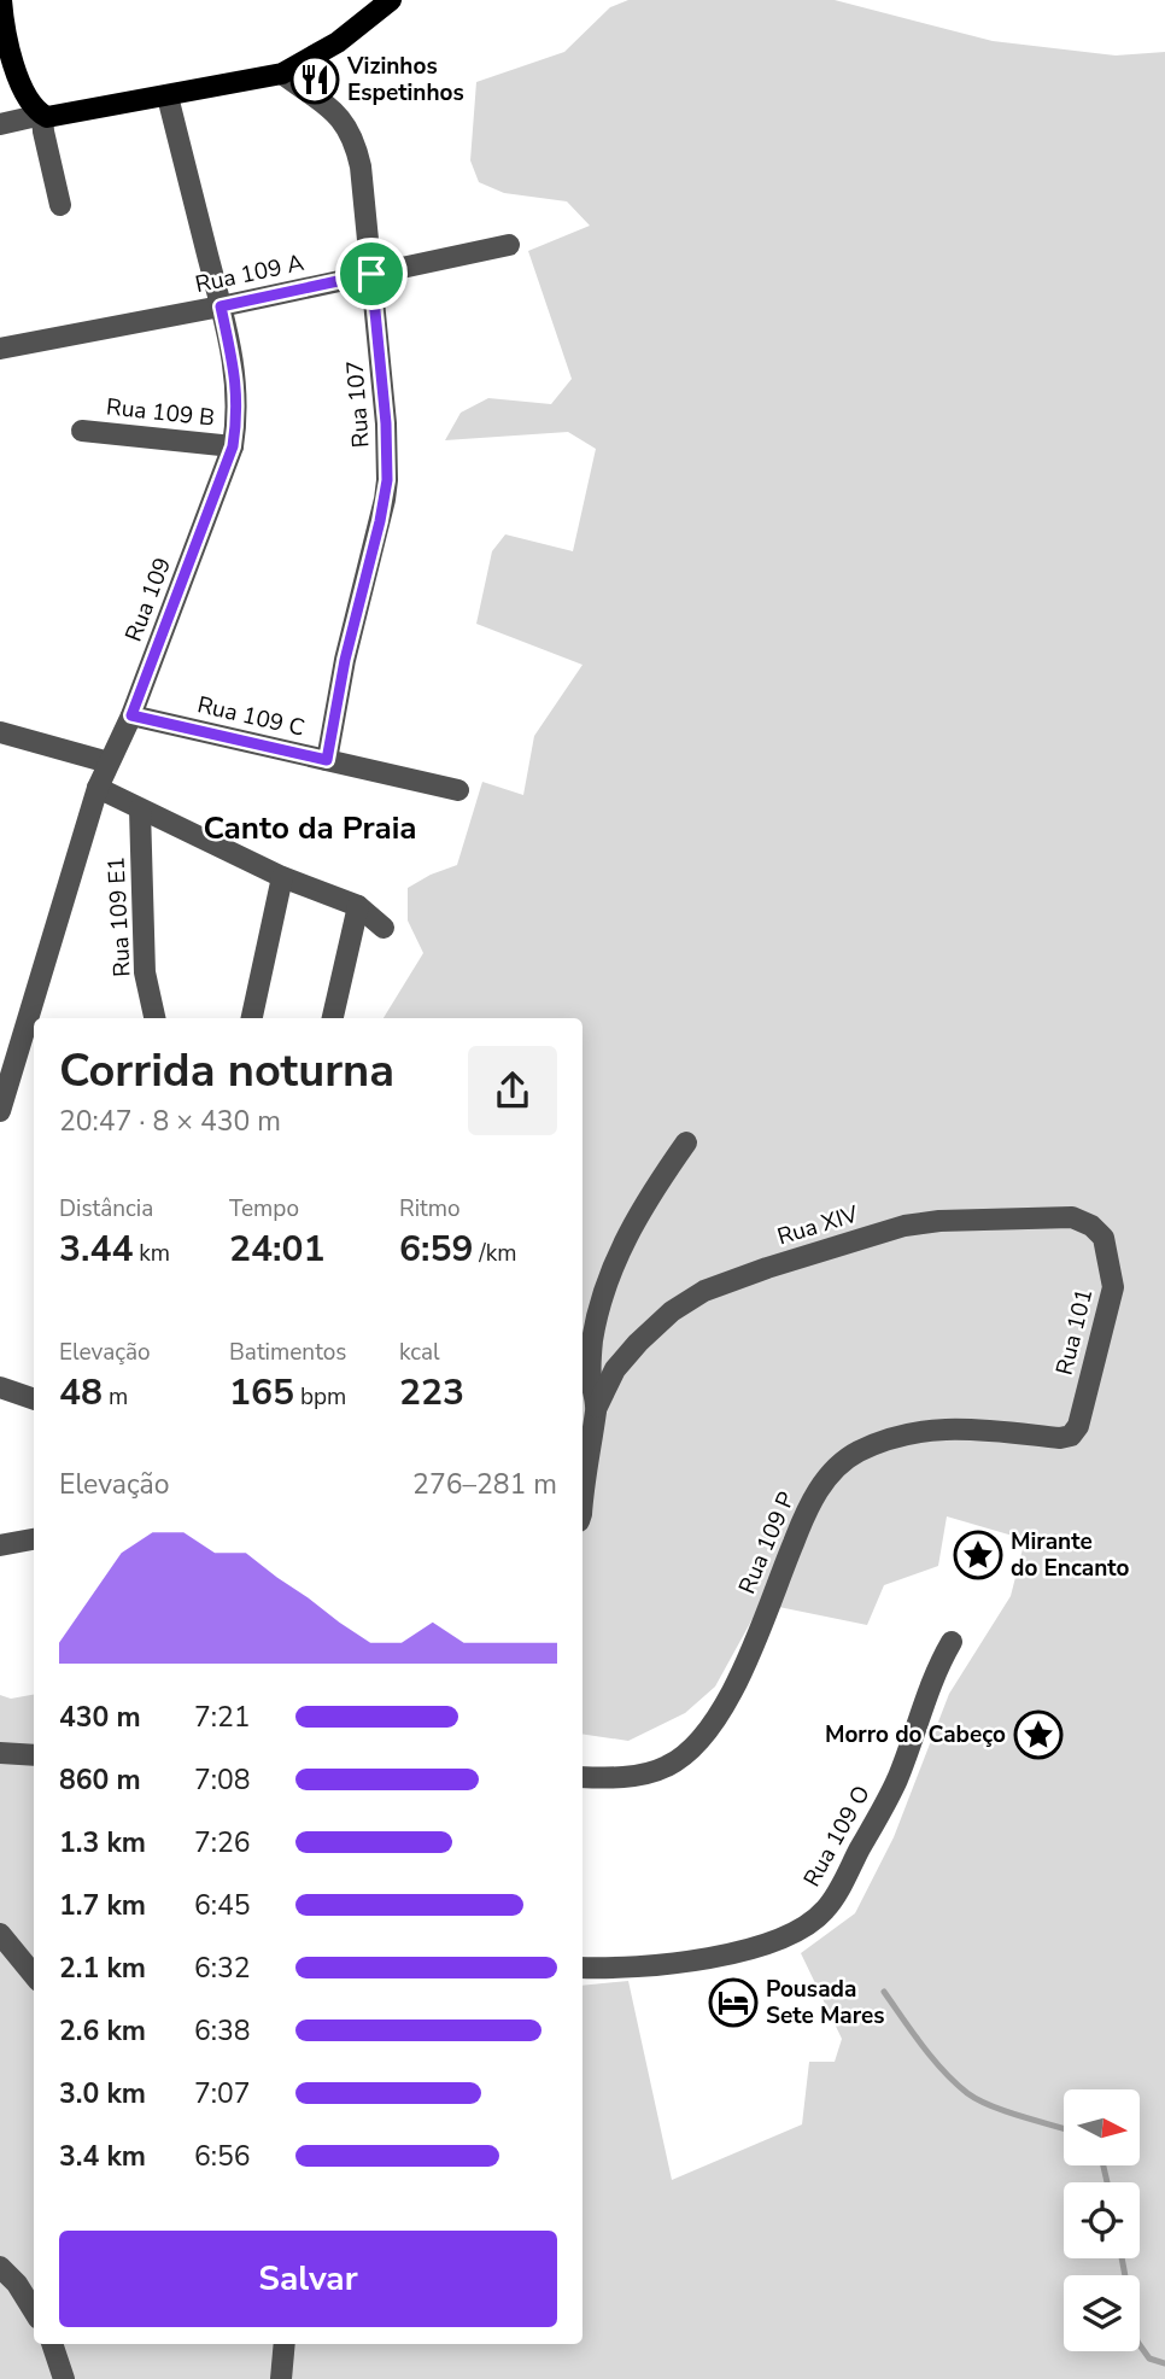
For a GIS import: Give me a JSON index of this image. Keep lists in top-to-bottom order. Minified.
{"streets":{"street":["Rua 109 A","Rua 107","Rua 109 B","Rua 109","Rua 109 C","Rua 109 E1","Rua XIV","Rua 101","Rua 109 P","Rua 109 O"]},"crossings":[["Rua 109 A","Rua 107"],["Rua 109 A","Rua 109"],["Rua 107","Rua 109 C"],["Rua 109 B","Rua 109"],["Rua 109","Rua 109 C"],["Rua XIV","Rua 101"],["Rua 101","Rua 109 P"]],"districts":["Canto da Praia"],"places":{"restaurant":["Vizinhos Espetinhos"],"place":["Mirante do Encanto","Morro do Cabeço"],"hotel":["Pousada Sete Mares"]},"north":"right","page":{"heading":["Corrida noturna","20:47 · 8 × 430 m"],"stats":[["Distância","3.44 km"],["Tempo","24:01"],["Ritmo","6:59 /km"],["Elevação","48 m"],["Batimentos","165 bpm"],["kcal","223"]],"chart":["Elevação","276–281 m"],"list":[{"name":"430 m","note":"7:21"},{"name":"860 m","note":"7:08"},{"name":"1.3 km","note":"7:26"},{"name":"1.7 km","note":"6:45"},{"name":"2.1 km","note":"6:32"},{"name":"2.6 km","note":"6:38"},{"name":"3.0 km","note":"7:07"},{"name":"3.4 km","note":"6:56"}],"buttons":"Salvar"}}
